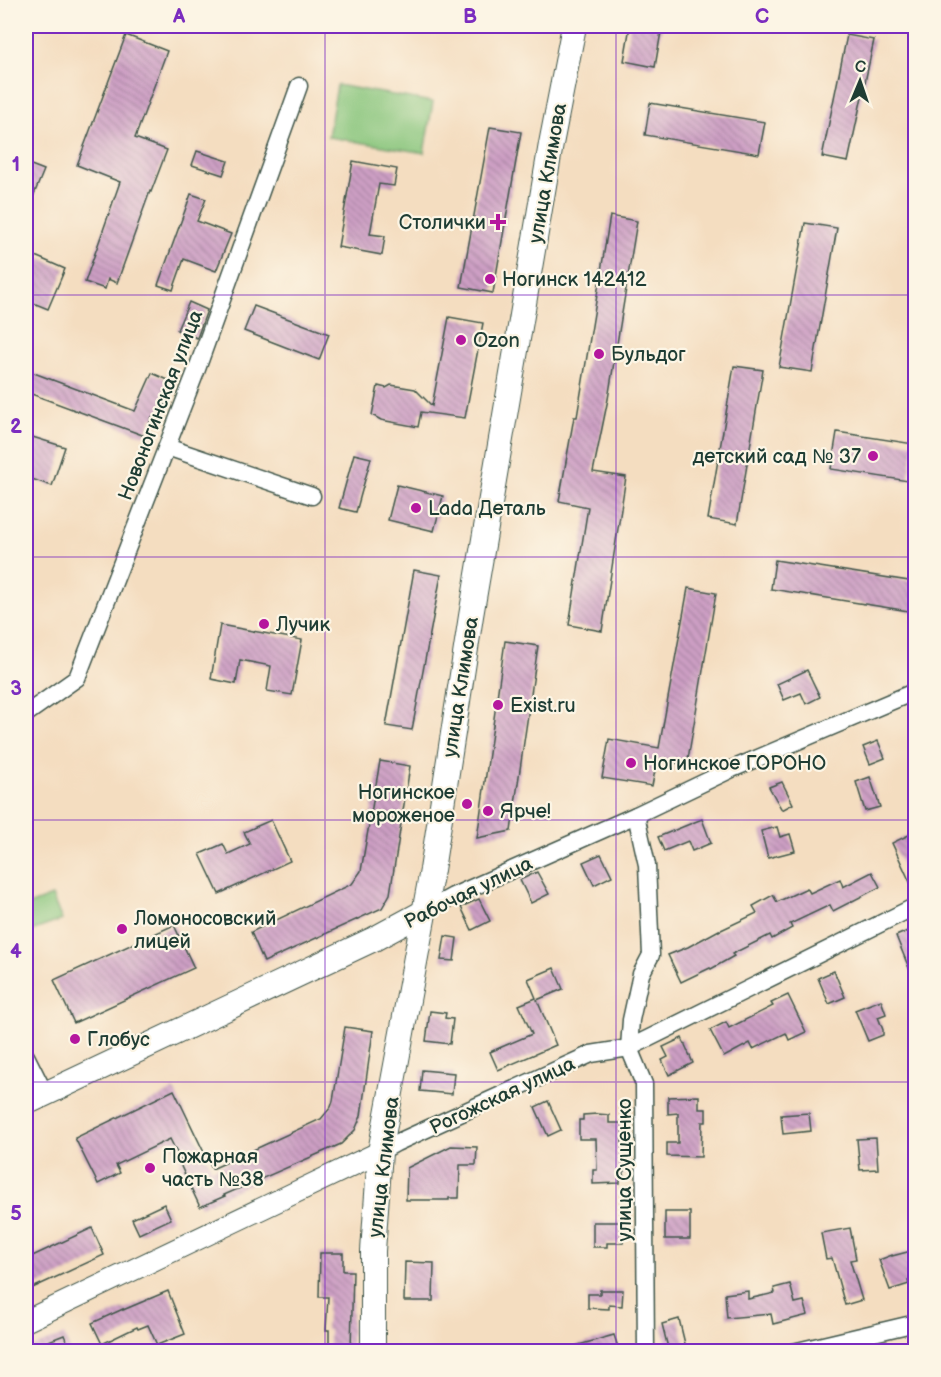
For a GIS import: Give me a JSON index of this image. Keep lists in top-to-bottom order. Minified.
{"streets":{"main road":["улица Климова","Рабочая улица"],"street":["Новоногинская улица","Рогожская улица","улица Сущенко"]},"crossings":[["улица Климова","Рабочая улица"],["улица Климова","Рогожская улица"],["Рабочая улица","улица Сущенко"],["Рогожская улица","улица Сущенко"]],"places":{"health":["Столички"],"other":["Ногинск 142412","Ozon","Бульдог","детский сад № 37","Lada Деталь","Лучик","Exist.ru","Ногинское ГОРОНО","Ногинское мороженое","Ярче!","Ломоносовский лицей","Глобус","Пожарная часть №38"]},"north":"top","grid":{"columns":["A","B","C"],"rows":["1","2","3","4","5"]}}
